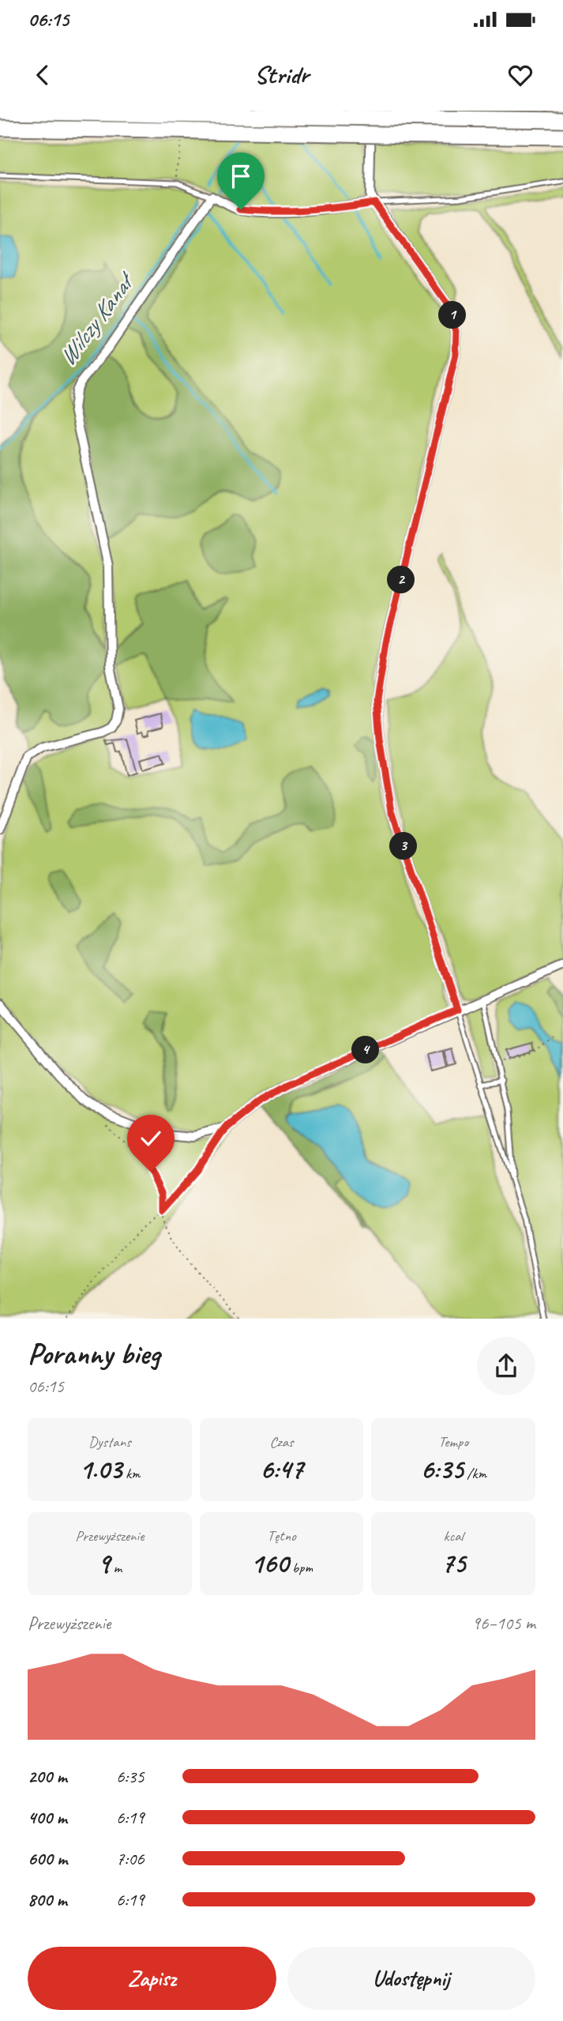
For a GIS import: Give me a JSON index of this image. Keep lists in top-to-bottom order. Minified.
{"water":["Wilczy Kanał"],"page":{"status":"06:15","header":"Stridr","pins":["1","2","3","4"],"heading":["Poranny bieg","06:15"],"stats":[["Dystans","1.03 km"],["Czas","6:47"],["Tempo","6:35 /km"],["Przewyższenie","9 m"],["Tętno","160 bpm"],["kcal","75"]],"chart":["Przewyższenie","96–105 m"],"list":[{"name":"200 m","note":"6:35"},{"name":"400 m","note":"6:19"},{"name":"600 m","note":"7:06"},{"name":"800 m","note":"6:19"}],"buttons":["Zapisz","Udostępnij"]}}
